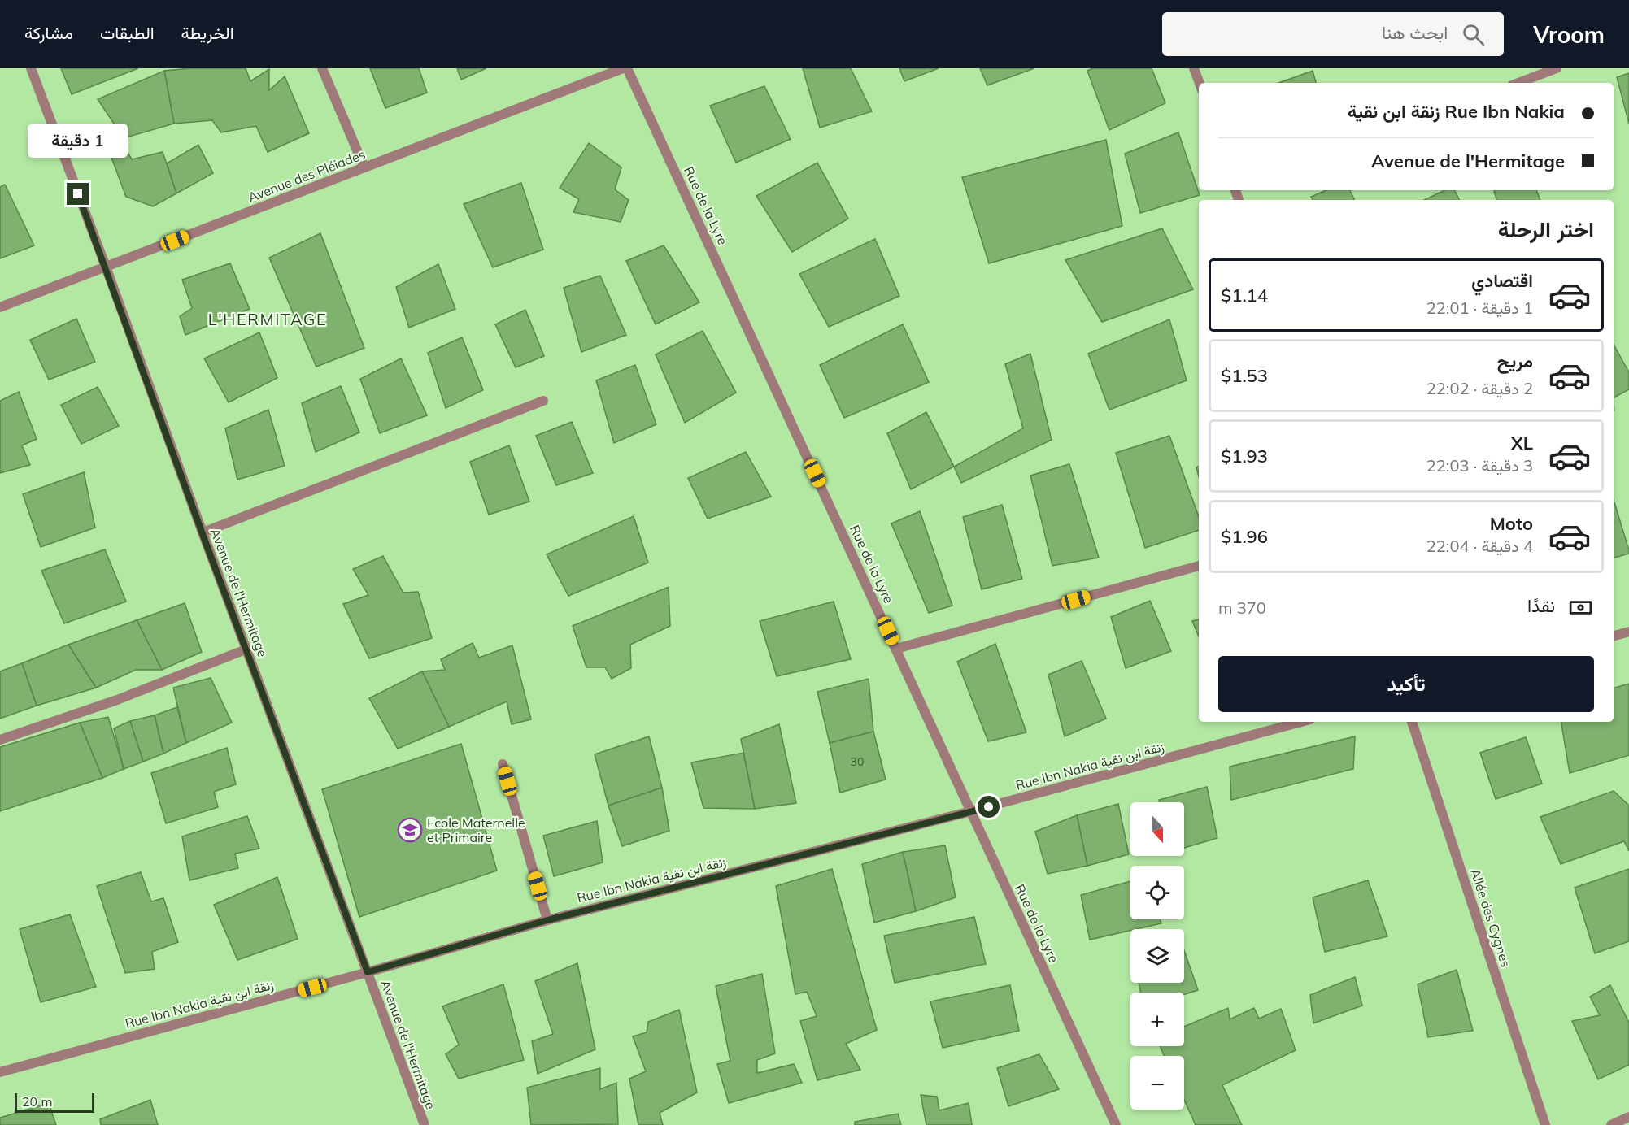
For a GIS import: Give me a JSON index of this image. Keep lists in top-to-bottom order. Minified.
{"streets":{"street":["Avenue des Pléiades","Rue de la Lyre","Avenue de l'Hermitage","Rue Ibn Nakia زنقة ابن نقية","Allée des Cygnes"]},"crossings":[["Avenue des Pléiades","Avenue de l'Hermitage"],["Rue de la Lyre","Rue Ibn Nakia زنقة ابن نقية"],["Avenue de l'Hermitage","Rue Ibn Nakia زنقة ابن نقية"]],"districts":["L'HERMITAGE"],"places":{"school or university":["Ecole Maternelle et Primaire"]},"house_numbers":["30"],"scale_bar":"20 m","north":"bottom","page":{"header":"Vroom","search":"ابحث هنا","nav":["الخريطة","الطبقات","مشاركة"],"banner":["Rue Ibn Nakia زنقة ابن نقية","Avenue de l'Hermitage"],"bubble":"1 دقيقة","heading":"اختر الرحلة","list":[{"name":"اقتصادي","note":"1 دقيقة · 22:01","value":"$1.14"},{"name":"مريح","note":"2 دقيقة · 22:02","value":"$1.53"},{"name":"XL","note":"3 دقيقة · 22:03","value":"$1.93"},{"name":"Moto","note":"4 دقيقة · 22:04","value":"$1.96"}],"pay":["نقدًا","370 m"],"buttons":"تأكيد","map_buttons":["+","−"],"scale":"20 m"}}
